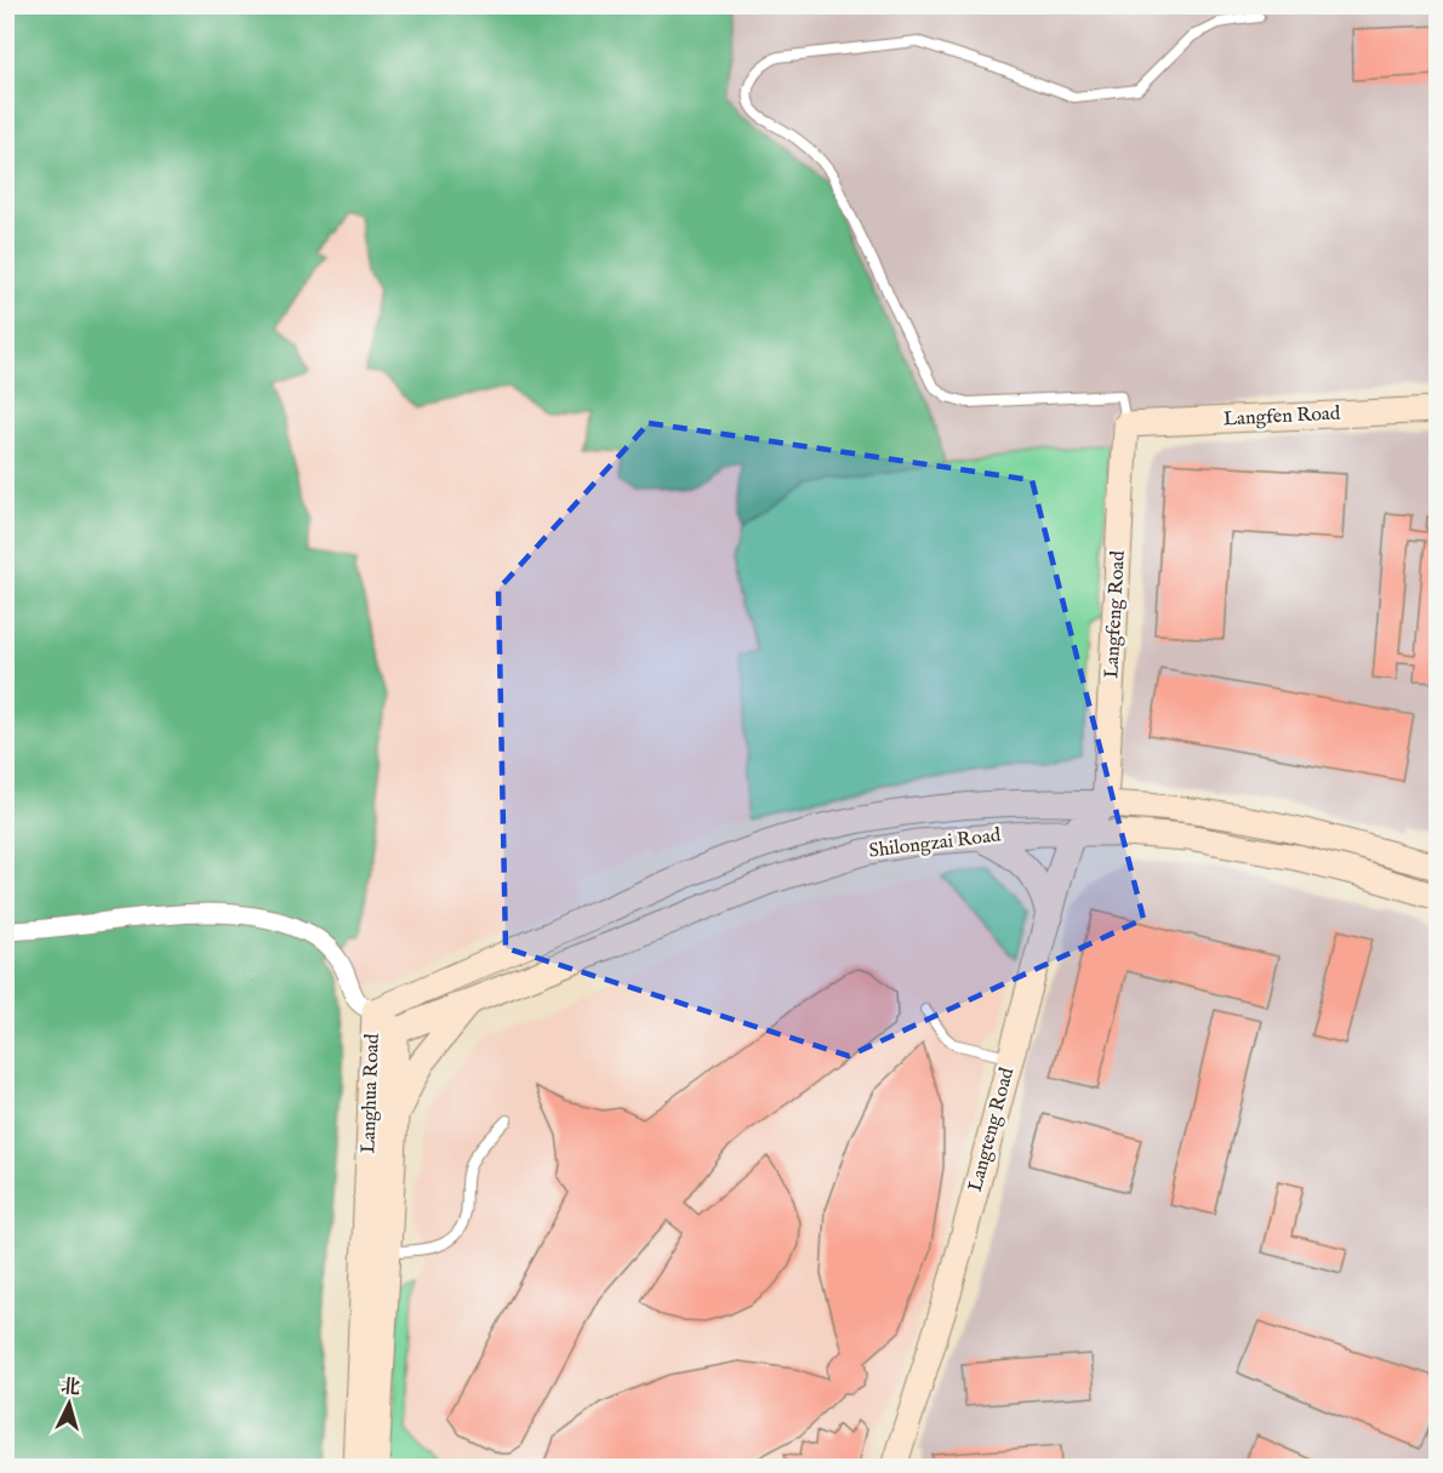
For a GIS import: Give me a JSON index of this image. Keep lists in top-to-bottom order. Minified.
{"streets":{"main road":["Langfen Road","Langfeng Road","Shilongzai Road","Langhua Road","Langteng Road"]},"crossings":[["Langfen Road","Langfeng Road"],["Langfeng Road","Shilongzai Road"],["Shilongzai Road","Langhua Road"],["Shilongzai Road","Langteng Road"]],"north":"top"}
